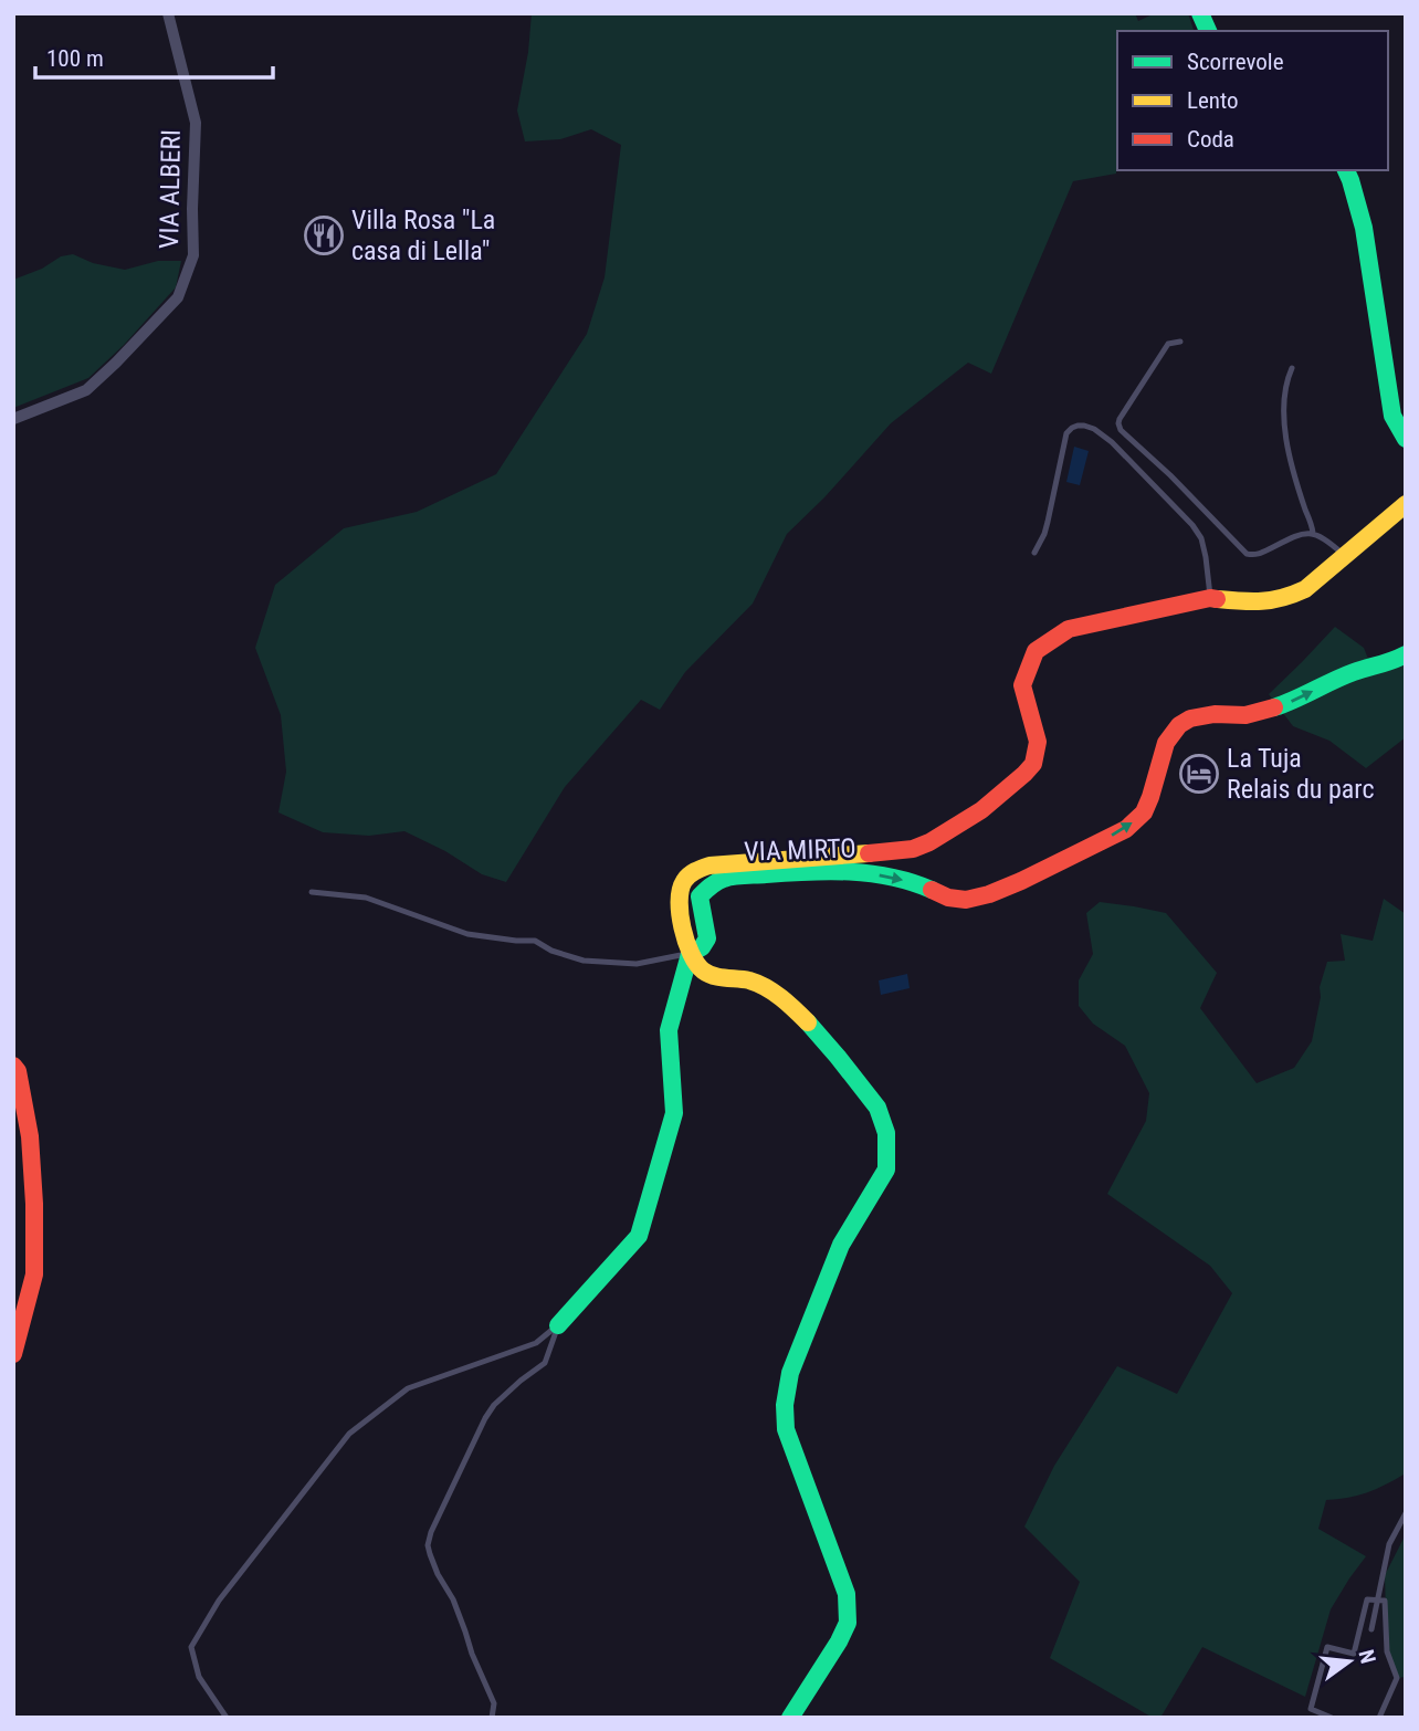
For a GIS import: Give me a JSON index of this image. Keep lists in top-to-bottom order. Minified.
{"streets":{"street":["VIA ALBERI","VIA MIRTO"]},"one_way":["VIA MIRTO"],"places":{"restaurant":["Villa Rosa \"La casa di Lella\""],"hotel":["La Tuja Relais du parc"]},"legend":["Scorrevole","Lento","Coda"],"scale_bar":"100 m","north":"right"}
